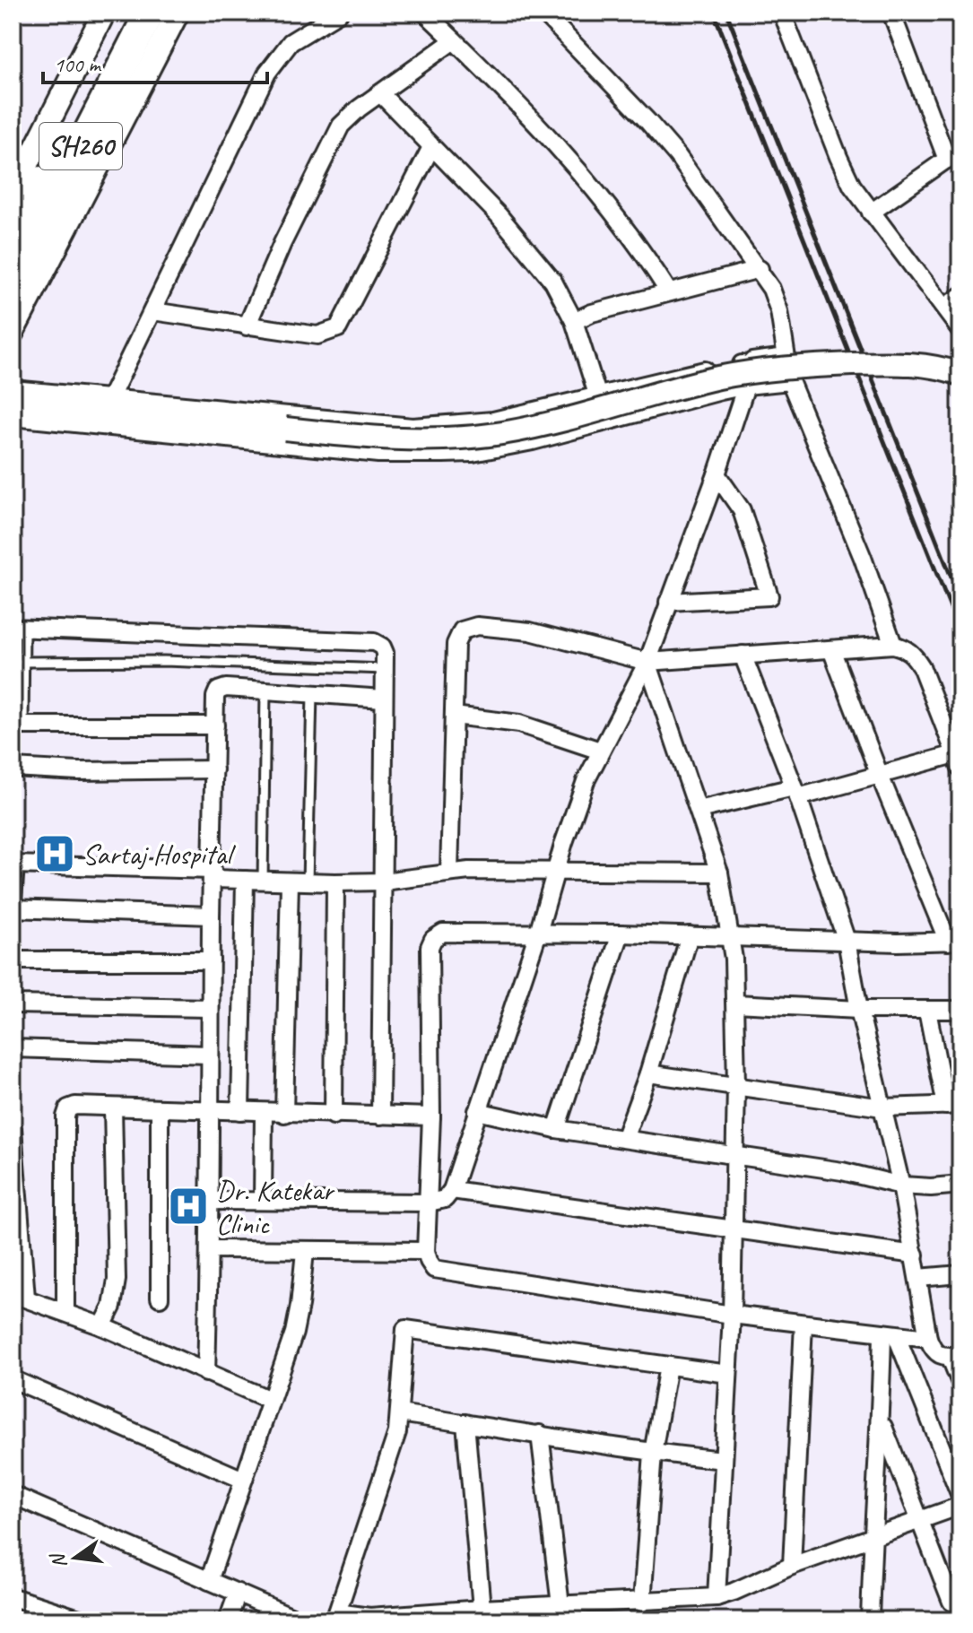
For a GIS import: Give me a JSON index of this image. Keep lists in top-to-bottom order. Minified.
{"streets":{"highway":["SH260"]},"places":{"hospital":["Sartaj Hospital","Dr. Katekar Clinic"]},"scale_bar":"100 m","north":"left"}
